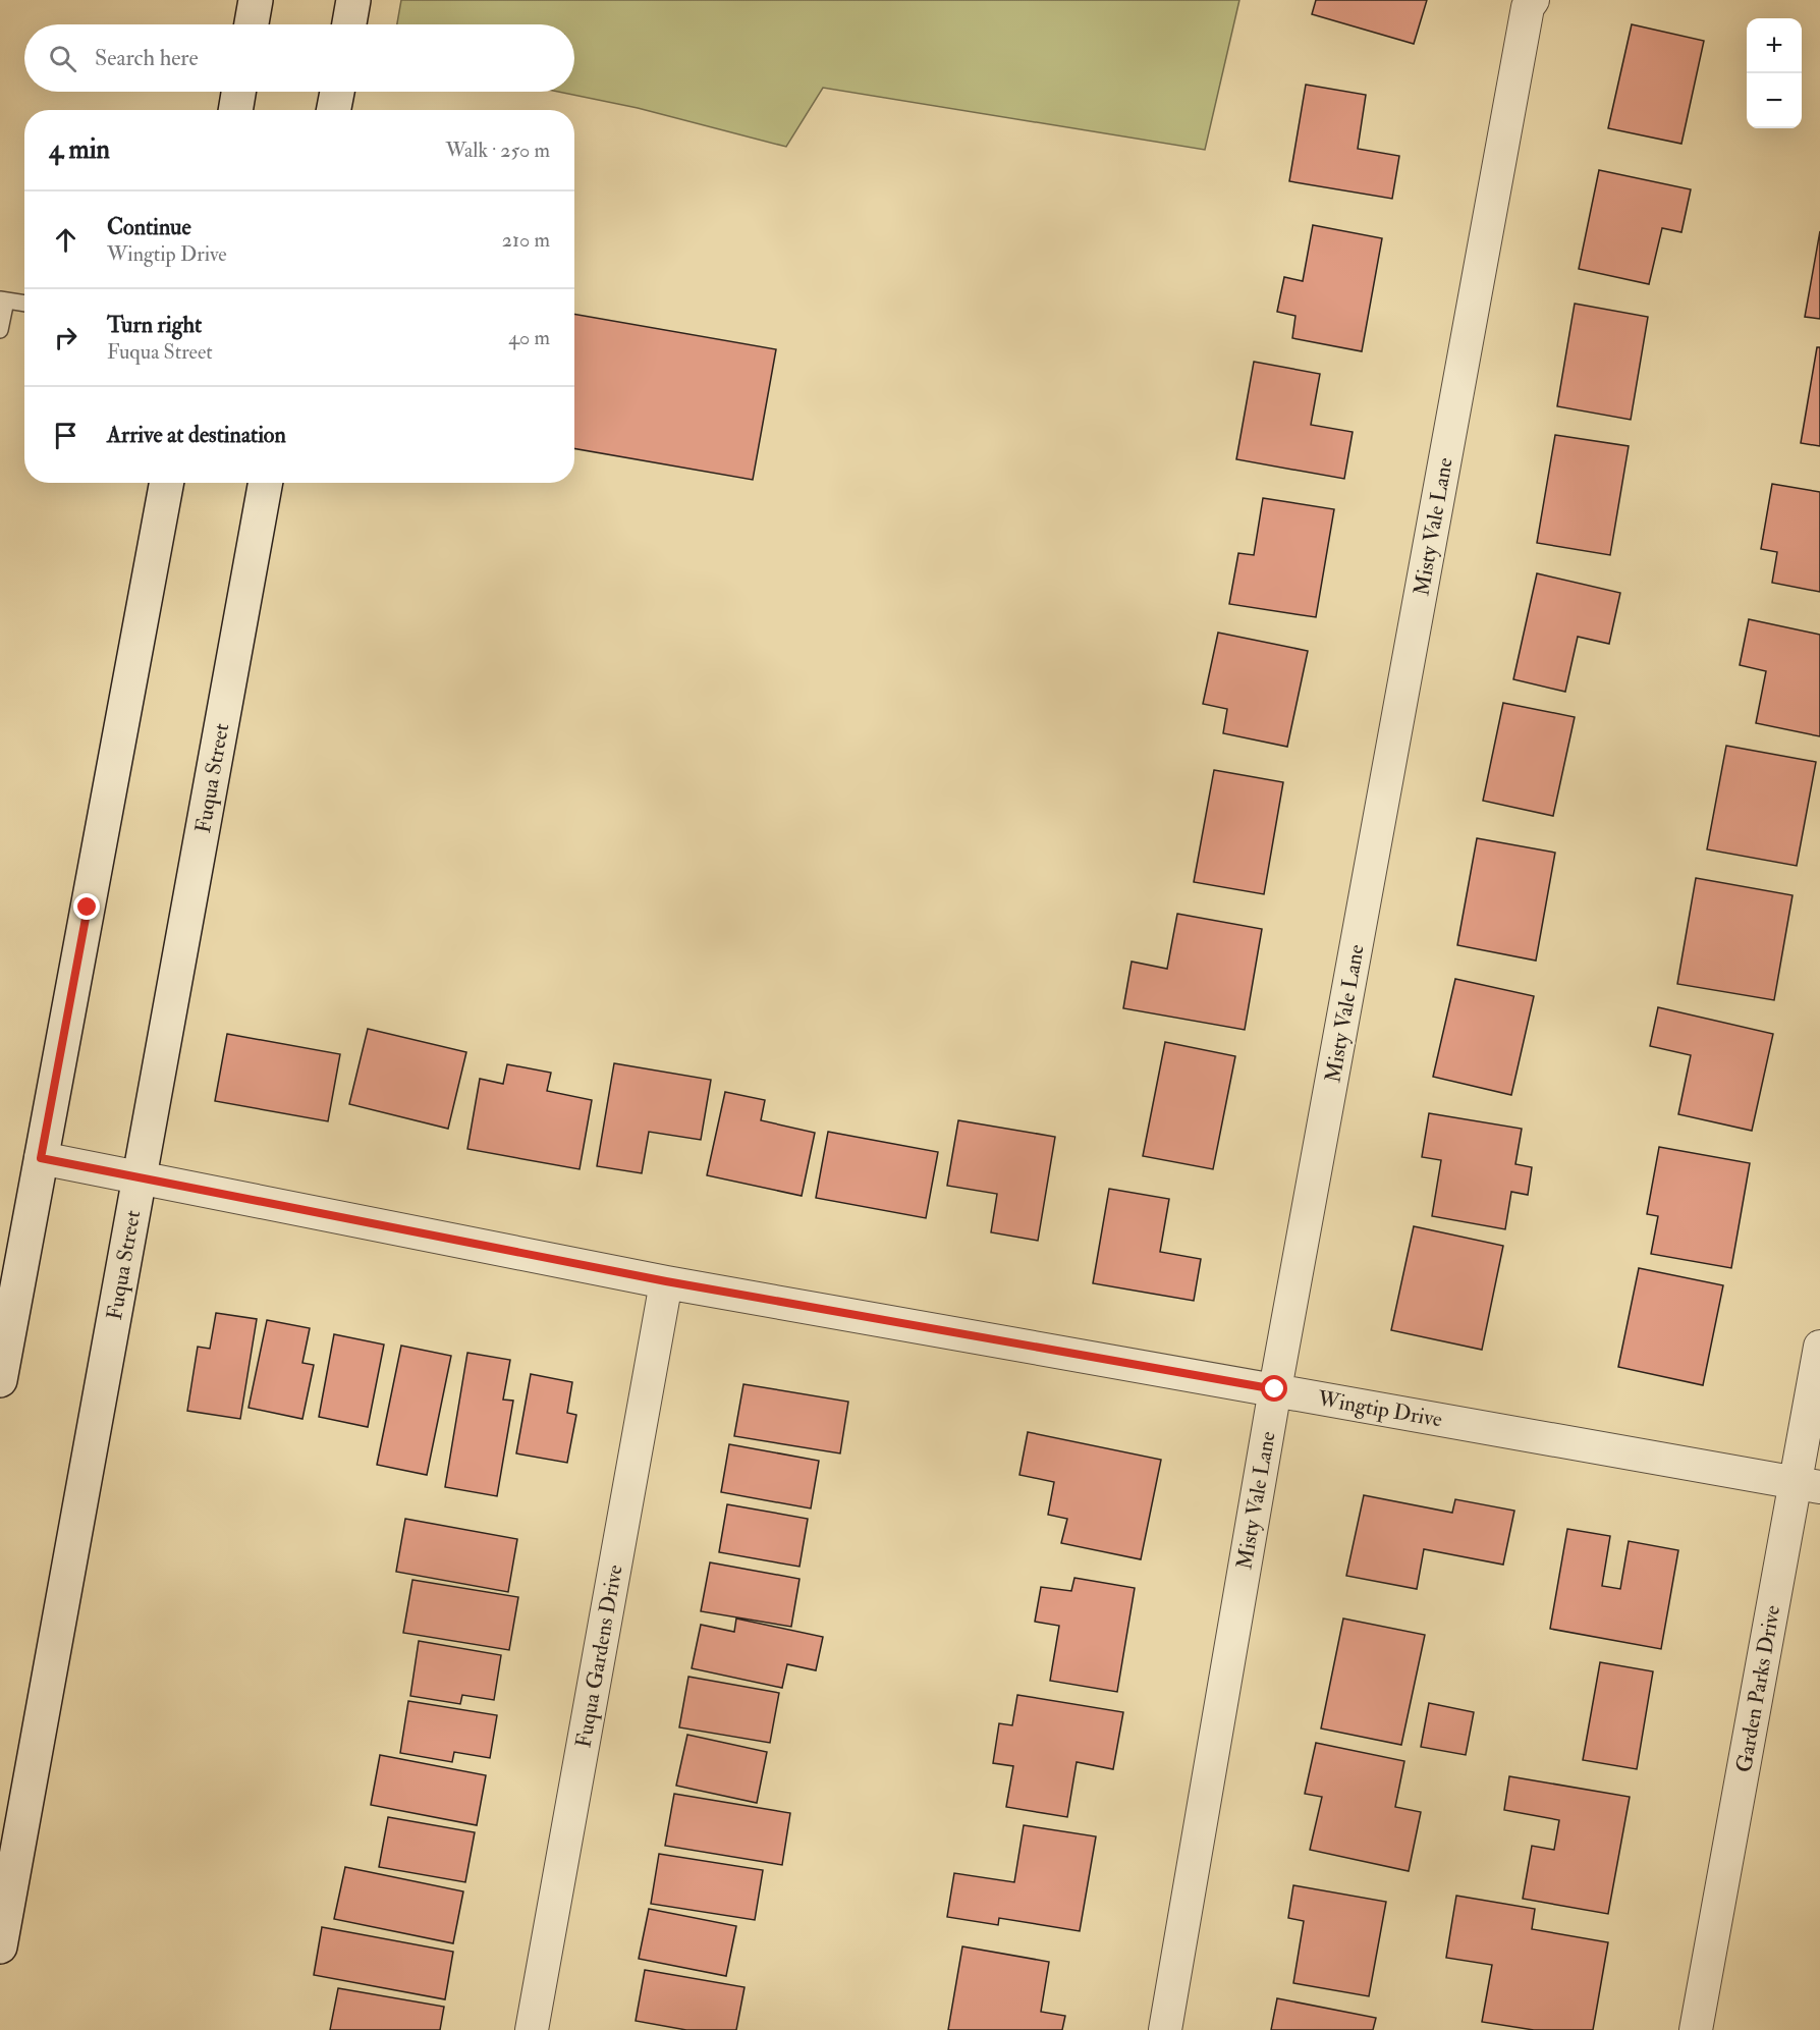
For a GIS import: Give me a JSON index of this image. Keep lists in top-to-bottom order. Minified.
{"streets":{"main road":["Fuqua Street"],"street":["Misty Vale Lane","Wingtip Drive","Fuqua Gardens Drive","Garden Parks Drive"]},"crossings":[["Misty Vale Lane","Wingtip Drive"],["Fuqua Street","Wingtip Drive"],["Wingtip Drive","Fuqua Gardens Drive"],["Wingtip Drive","Garden Parks Drive"]],"page":{"map_buttons":["+","−"],"search":"Search here","heading":["4 min","Walk · 250 m"],"list":[["Continue","Wingtip Drive","210 m"],["Turn right","Fuqua Street","40 m"],"Arrive at destination"]}}
